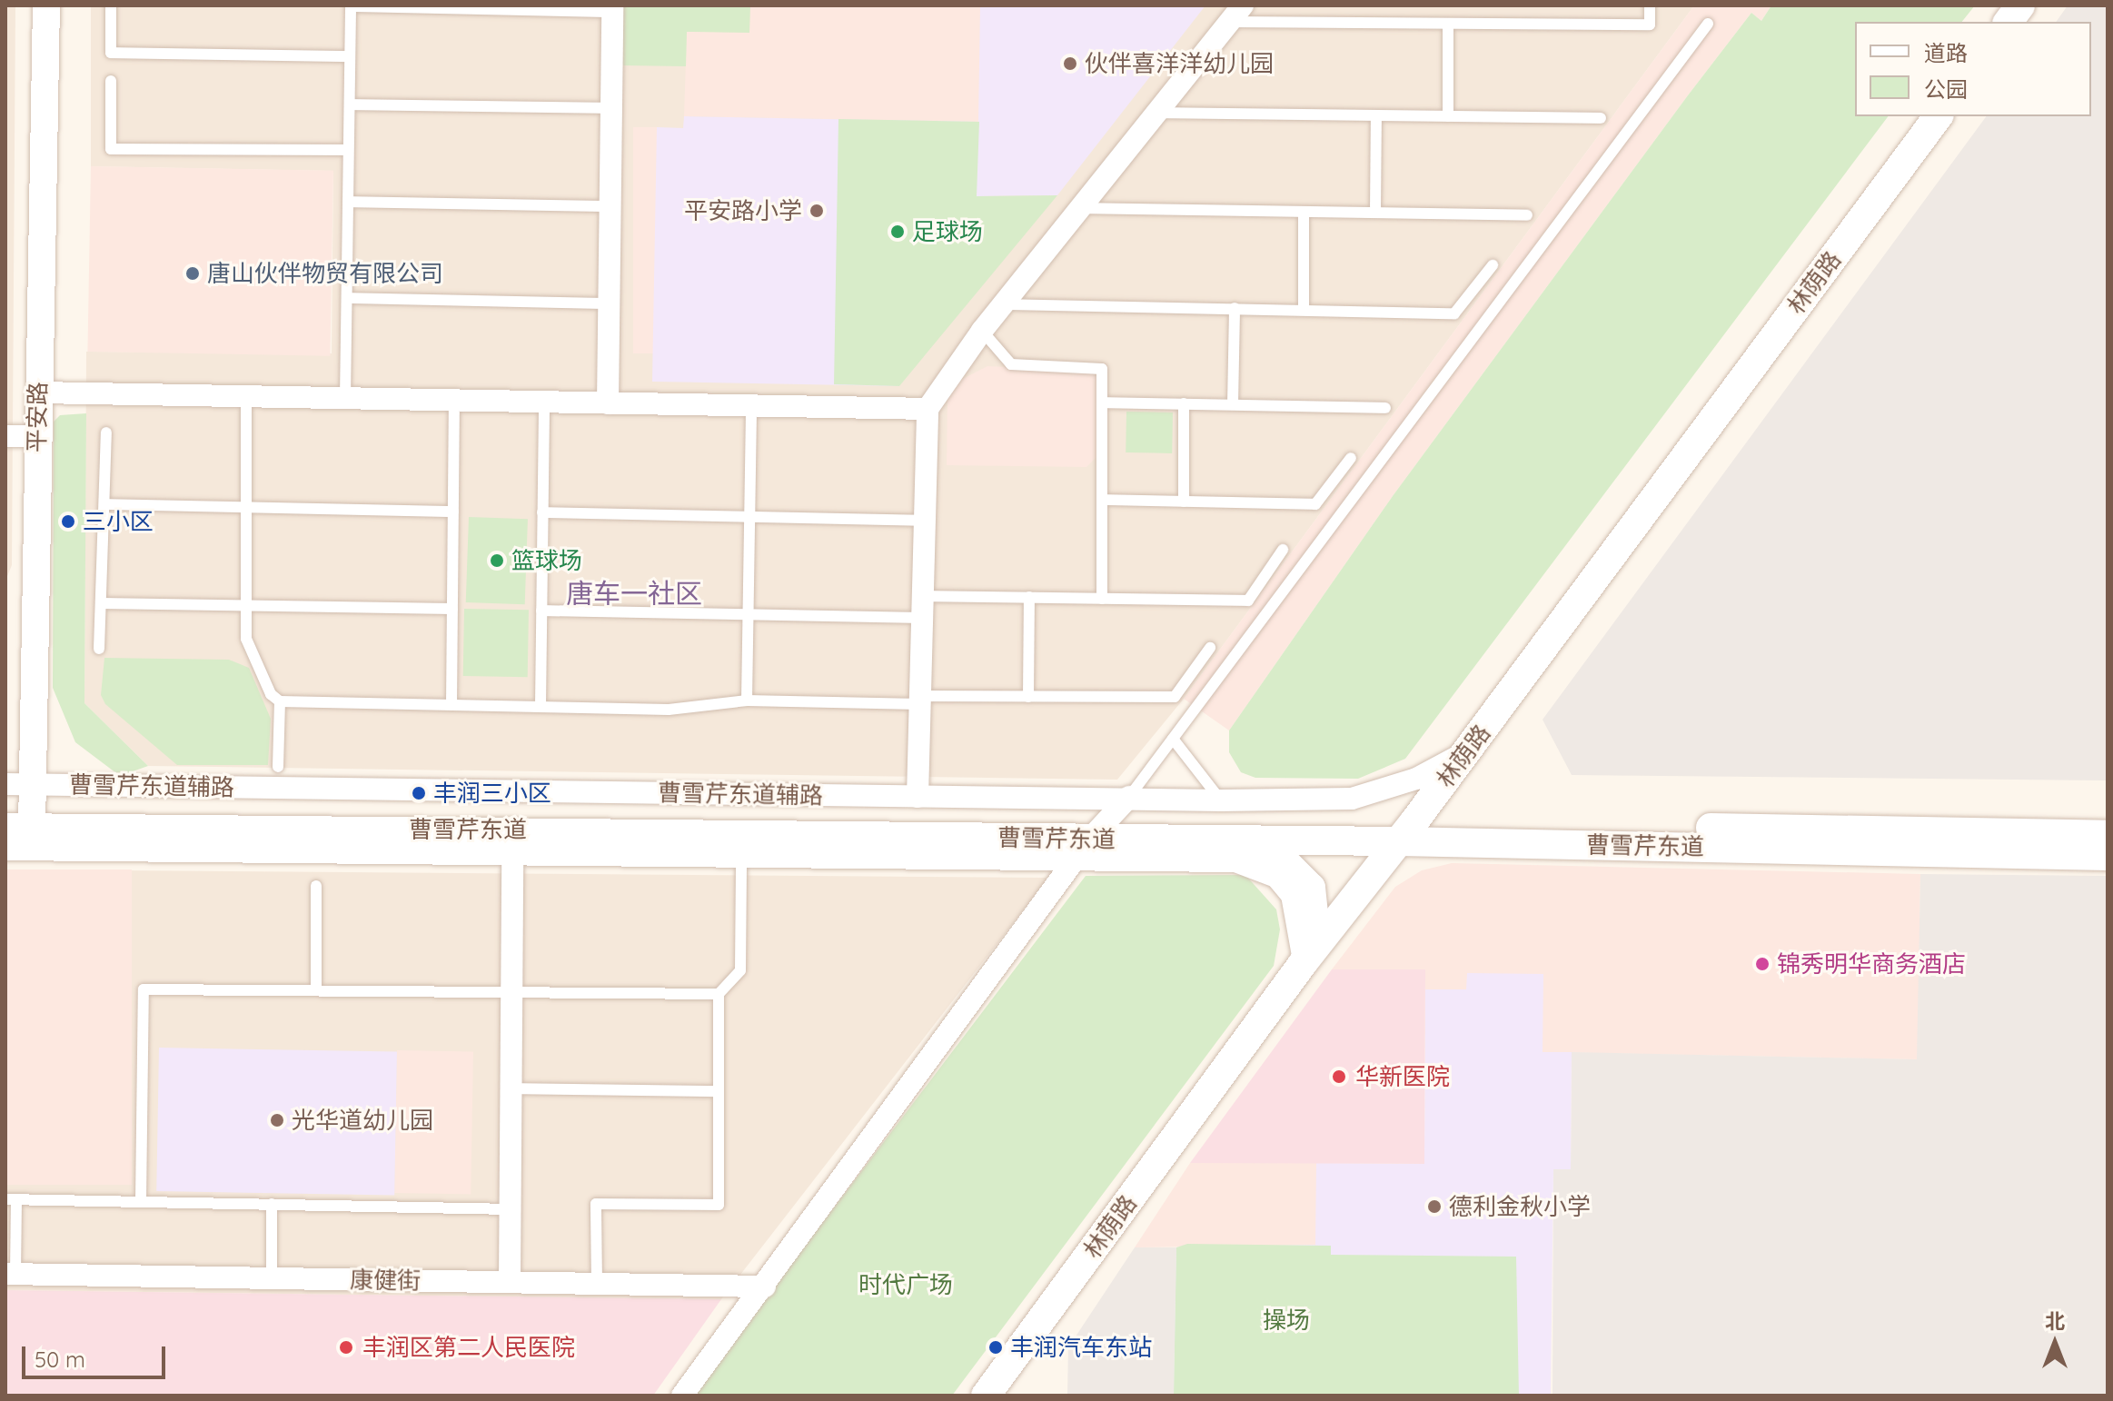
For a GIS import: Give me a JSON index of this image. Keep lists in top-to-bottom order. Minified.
{"streets":{"main road":["林荫路","曹雪芹东道"],"street":["平安路","曹雪芹东道辅路","康健街"]},"crossings":[["林荫路","曹雪芹东道辅路"],["林荫路","曹雪芹东道"],["平安路","曹雪芹东道辅路"],["平安路","曹雪芹东道"],["曹雪芹东道辅路","曹雪芹东道"]],"districts":["唐车一社区"],"parks":["时代广场","操场"],"places":["伙伴喜洋洋幼儿园","平安路小学","足球场","唐山伙伴物贸有限公司","三小区","篮球场","丰润三小区","锦秀明华商务酒店","华新医院","光华道幼儿园","德利金秋小学","丰润区第二人民医院","丰润汽车东站"],"legend":["道路","公园"],"scale_bar":"50 m","north":"top"}
